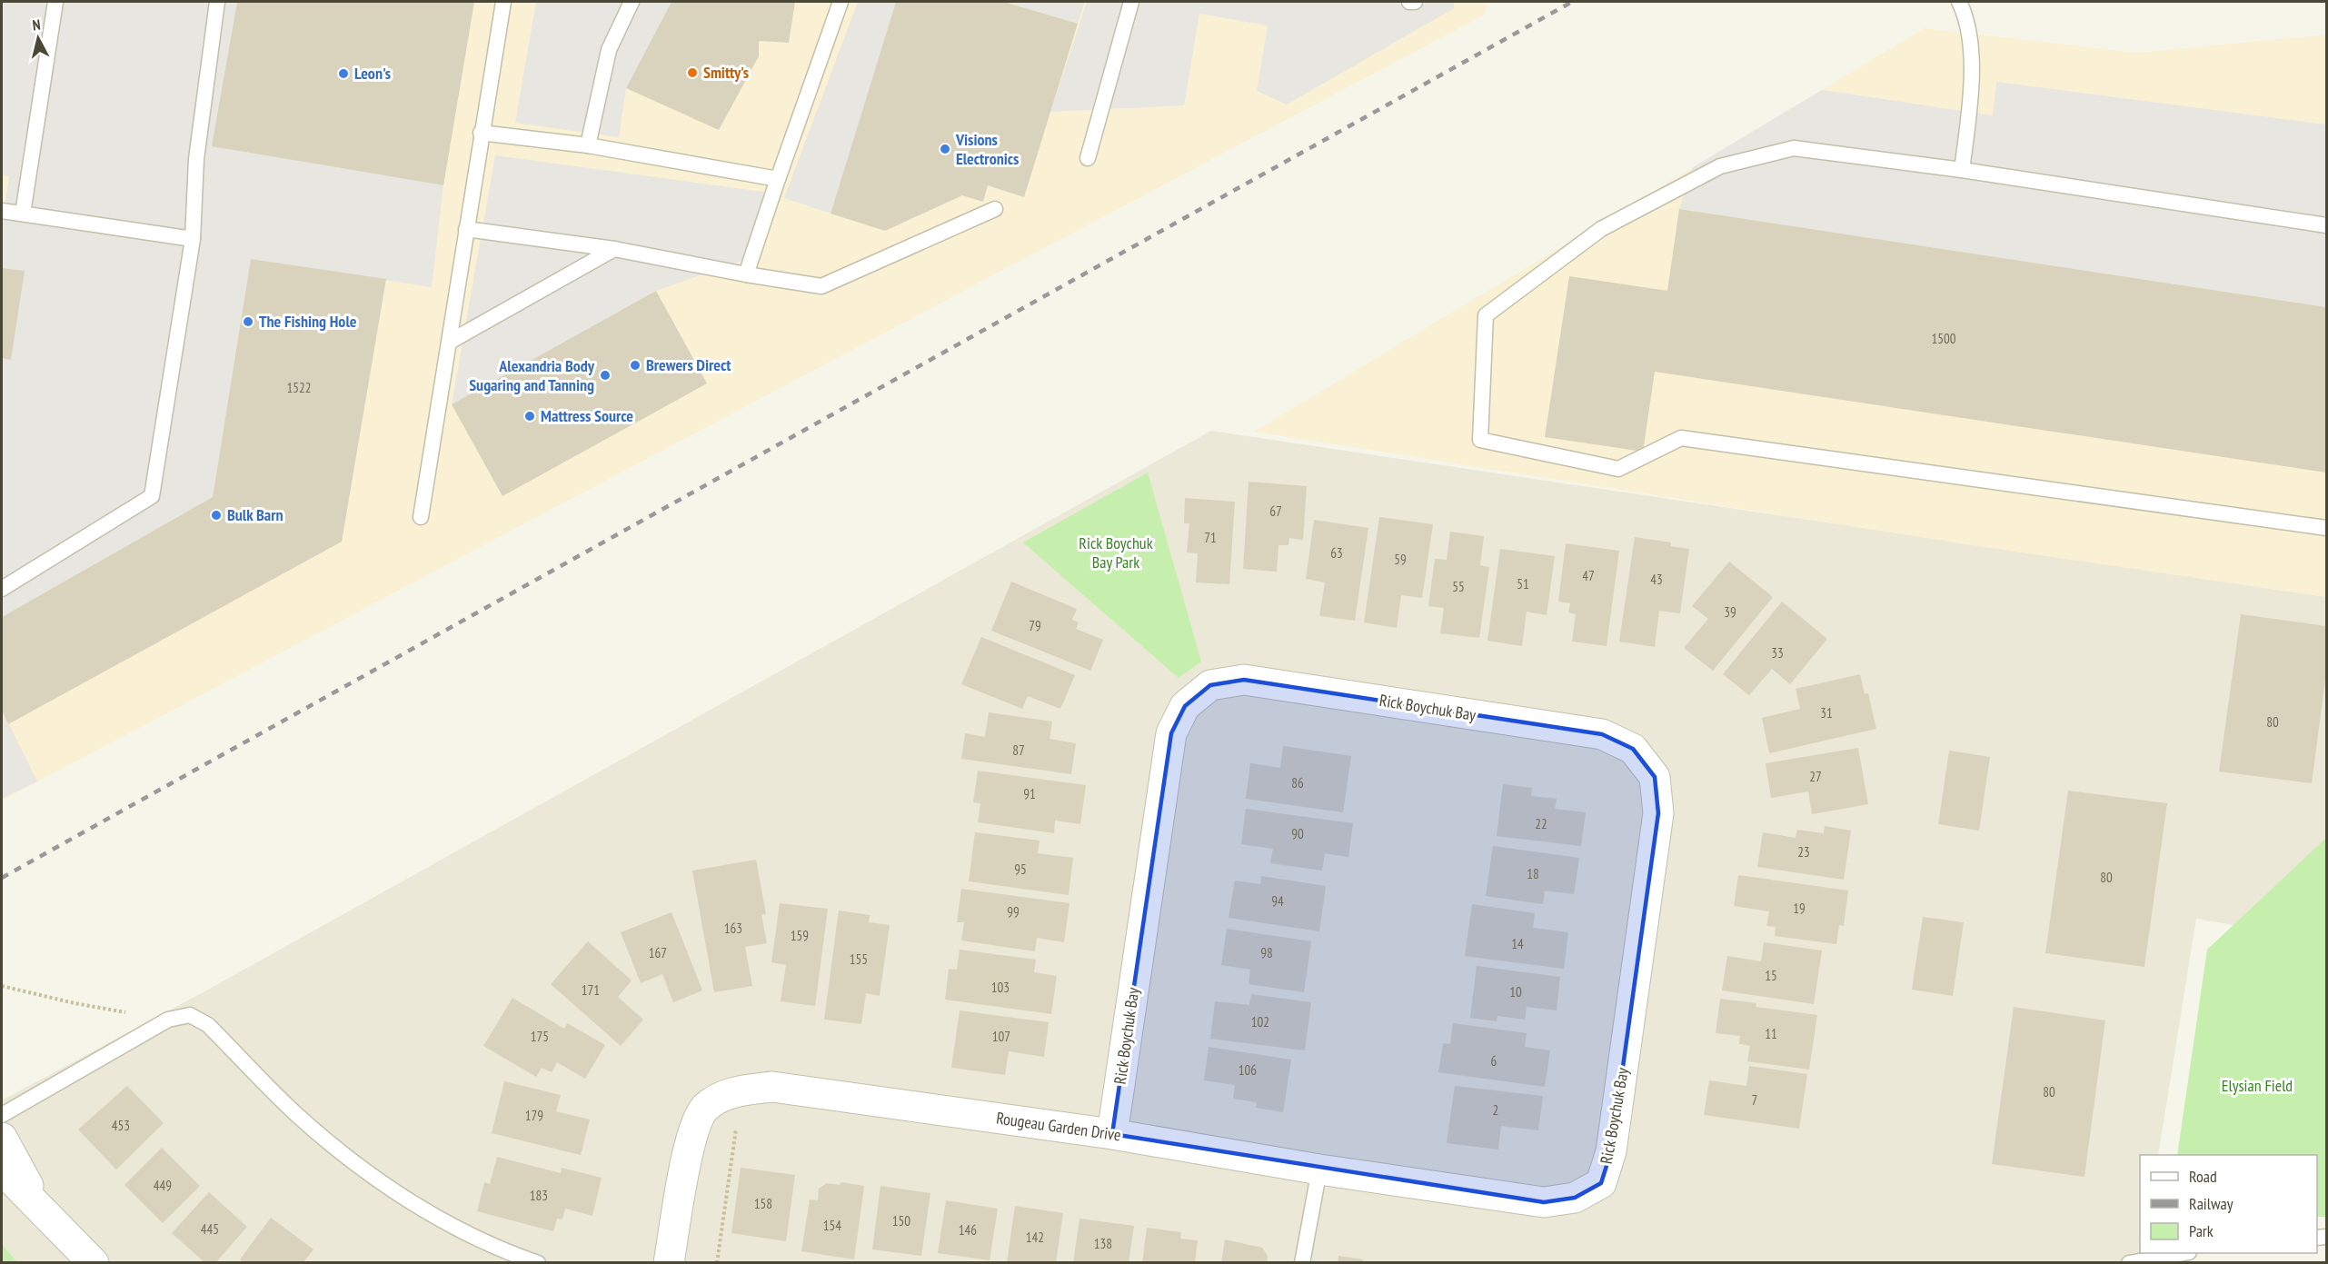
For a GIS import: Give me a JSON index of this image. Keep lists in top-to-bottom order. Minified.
{"streets":{"street":["Rick Boychuk Bay","Rougeau Garden Drive"]},"crossings":[["Rick Boychuk Bay","Rougeau Garden Drive"]],"parks":["Rick Boychuk Bay Park","Elysian Field"],"places":["Smitty's","Leon's","Visions Electronics","The Fishing Hole","Brewers Direct","Alexandria Body Sugaring and Tanning","Mattress Source","Bulk Barn"],"house_numbers":["1500","1522","67","71","63","59","47","43","51","55","39","79","33","31","80","87","27","86","91","22","90","23","95","18","80","94","19","99","163","159","14","167","98","155","15","103","171","10","102","11","175","107","6","106","80","7","2","179","453","449","183","158","150","154","445","146","142","138"],"legend":["Road","Railway","Park"],"north":"top"}
